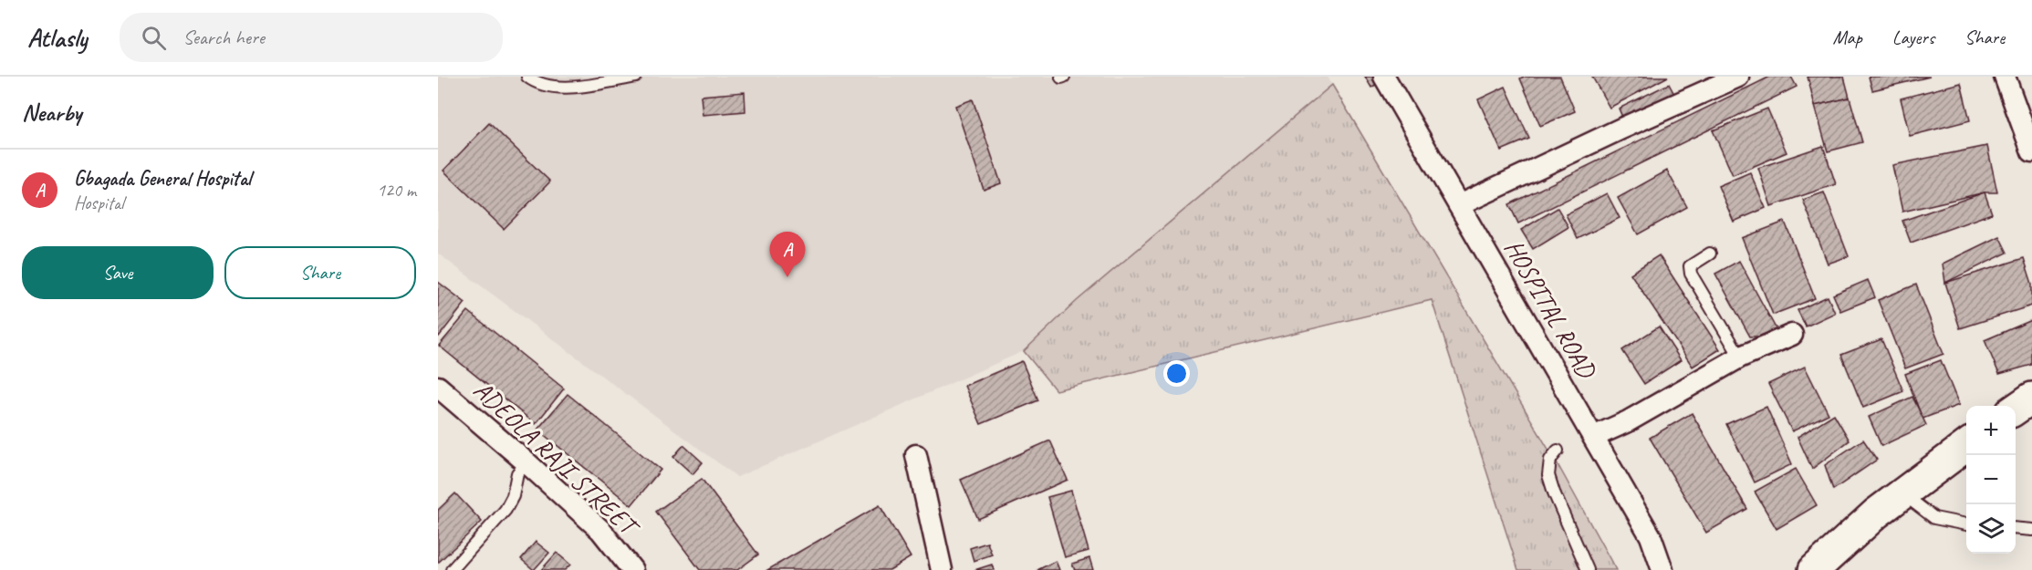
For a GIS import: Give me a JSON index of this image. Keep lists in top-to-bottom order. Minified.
{"streets":{"street":["HOSPITAL ROAD","ADEOLA RAJI STREET"]},"page":{"header":"Atlasly","search":"Search here","nav":["Map","Layers","Share"],"heading":"Nearby","list":[{"mark":"A","name":"Gbagada General Hospital","note":"Hospital","value":"120 m"}],"buttons":["Save","Share"],"pins":"A","map_buttons":["+","−"]}}
